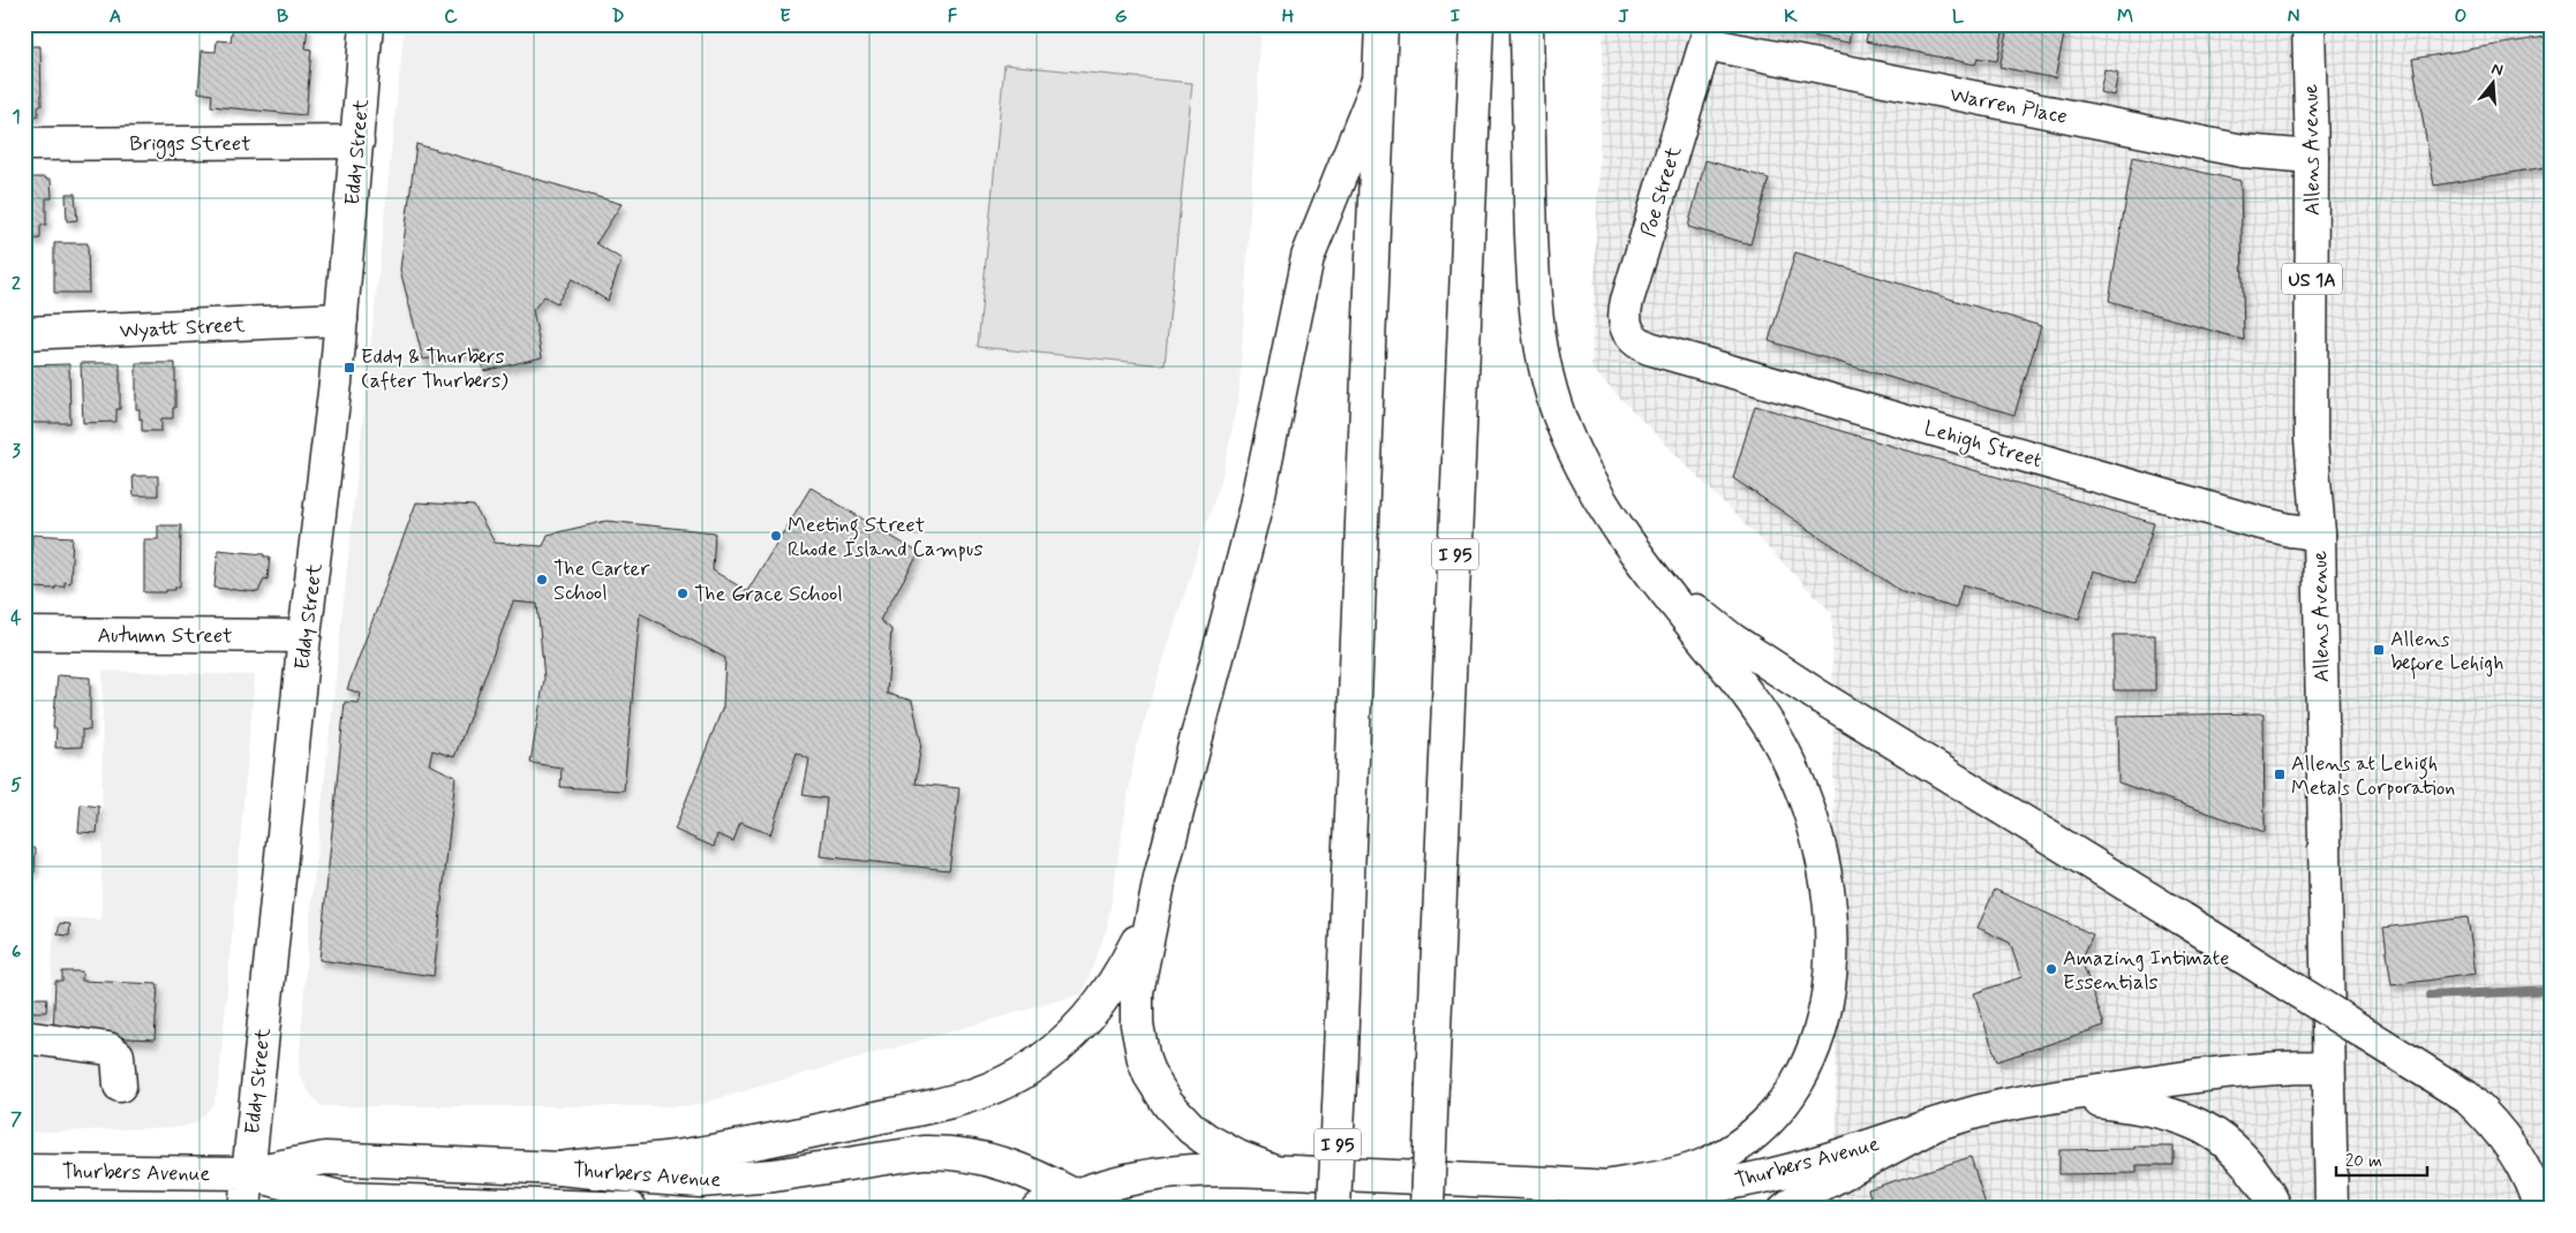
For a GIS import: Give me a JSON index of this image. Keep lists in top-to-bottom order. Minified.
{"streets":{"main road":["Warren Place","Briggs Street","Allens Avenue","Eddy Street","Poe Street","US 1A","Wyatt Street","Lehigh Street","I 95","Autumn Street","Thurbers Avenue"]},"crossings":[["Warren Place","Allens Avenue"],["Warren Place","Poe Street"],["Briggs Street","Eddy Street"],["Allens Avenue","Lehigh Street"],["Allens Avenue","Thurbers Avenue"],["Eddy Street","Wyatt Street"],["Eddy Street","Autumn Street"],["Eddy Street","Thurbers Avenue"],["Poe Street","Lehigh Street"]],"places":{"transit":["Eddy & Thurbers (after Thurbers)","Allens before Lehigh","Allens at Lehigh Metals Corporation"],"other":["Meeting Street Rhode Island Campus","The Carter School","The Grace School","Amazing Intimate Essentials"]},"scale_bar":"20 m","north":"top","grid":{"columns":["A","B","C","D","E","F","G","H","I","J","K","L","M","N","O"],"rows":["1","2","3","4","5","6","7"]}}
